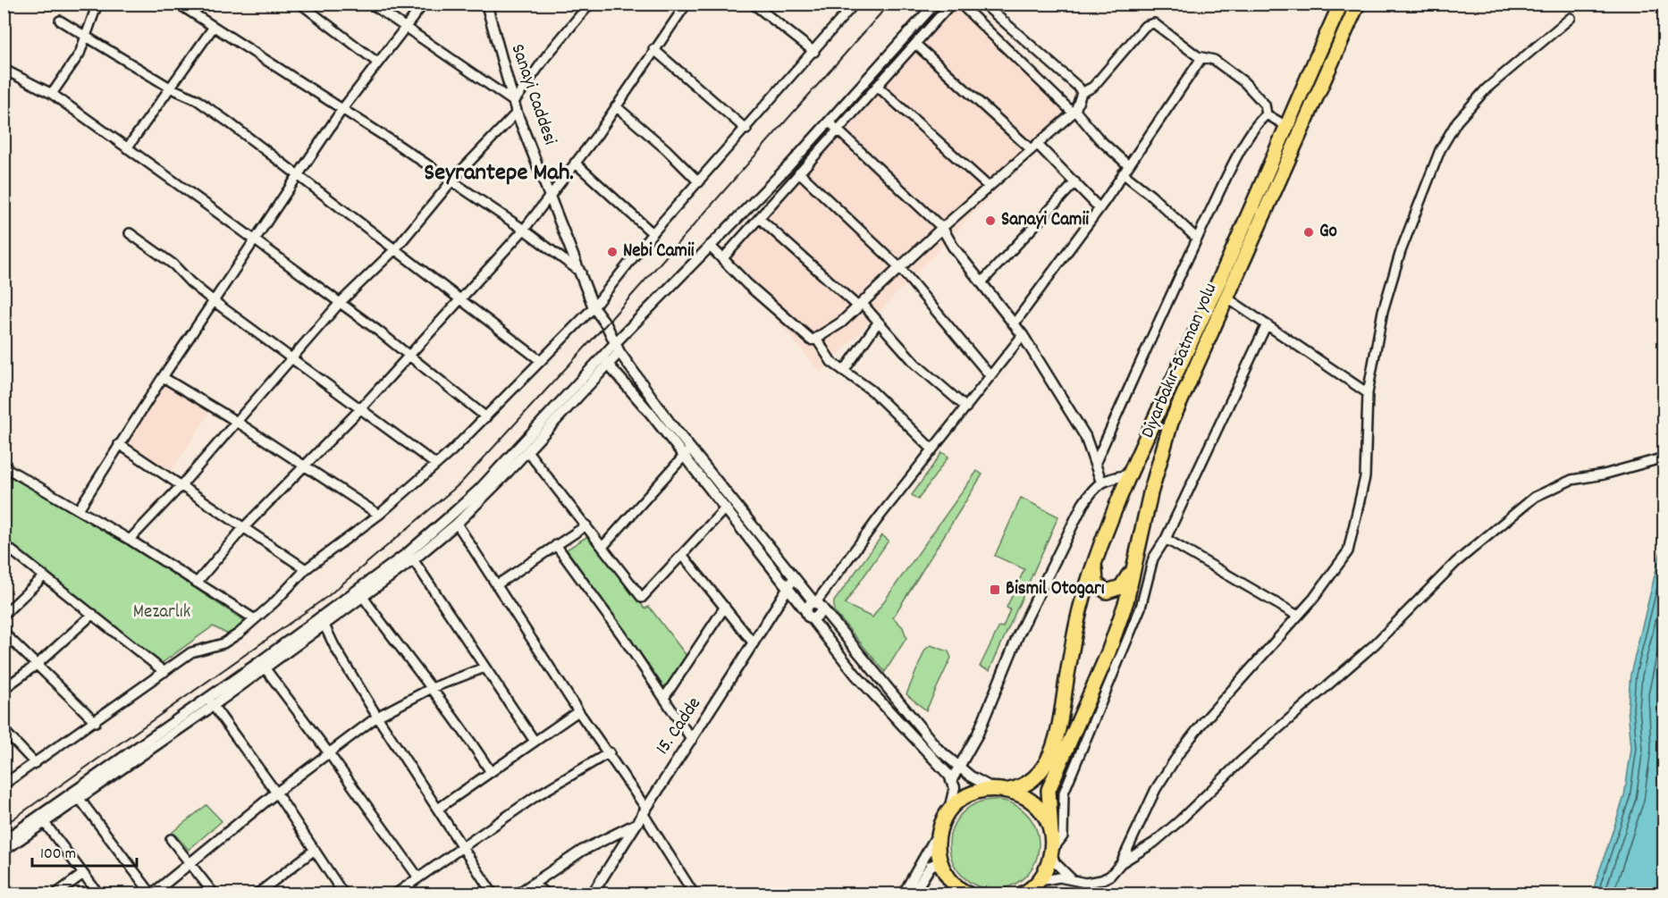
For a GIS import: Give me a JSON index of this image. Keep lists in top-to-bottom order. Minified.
{"streets":{"highway":["Diyarbakır-Batman yolu"],"street":["Sanayi Caddesi","15. Cadde"]},"districts":["Seyrantepe Mah."],"parks":["Mezarlık"],"places":{"other":["Sanayi Camii","Go","Nebi Camii"],"transit":["Bismil Otogarı"]},"scale_bar":"100 m"}
